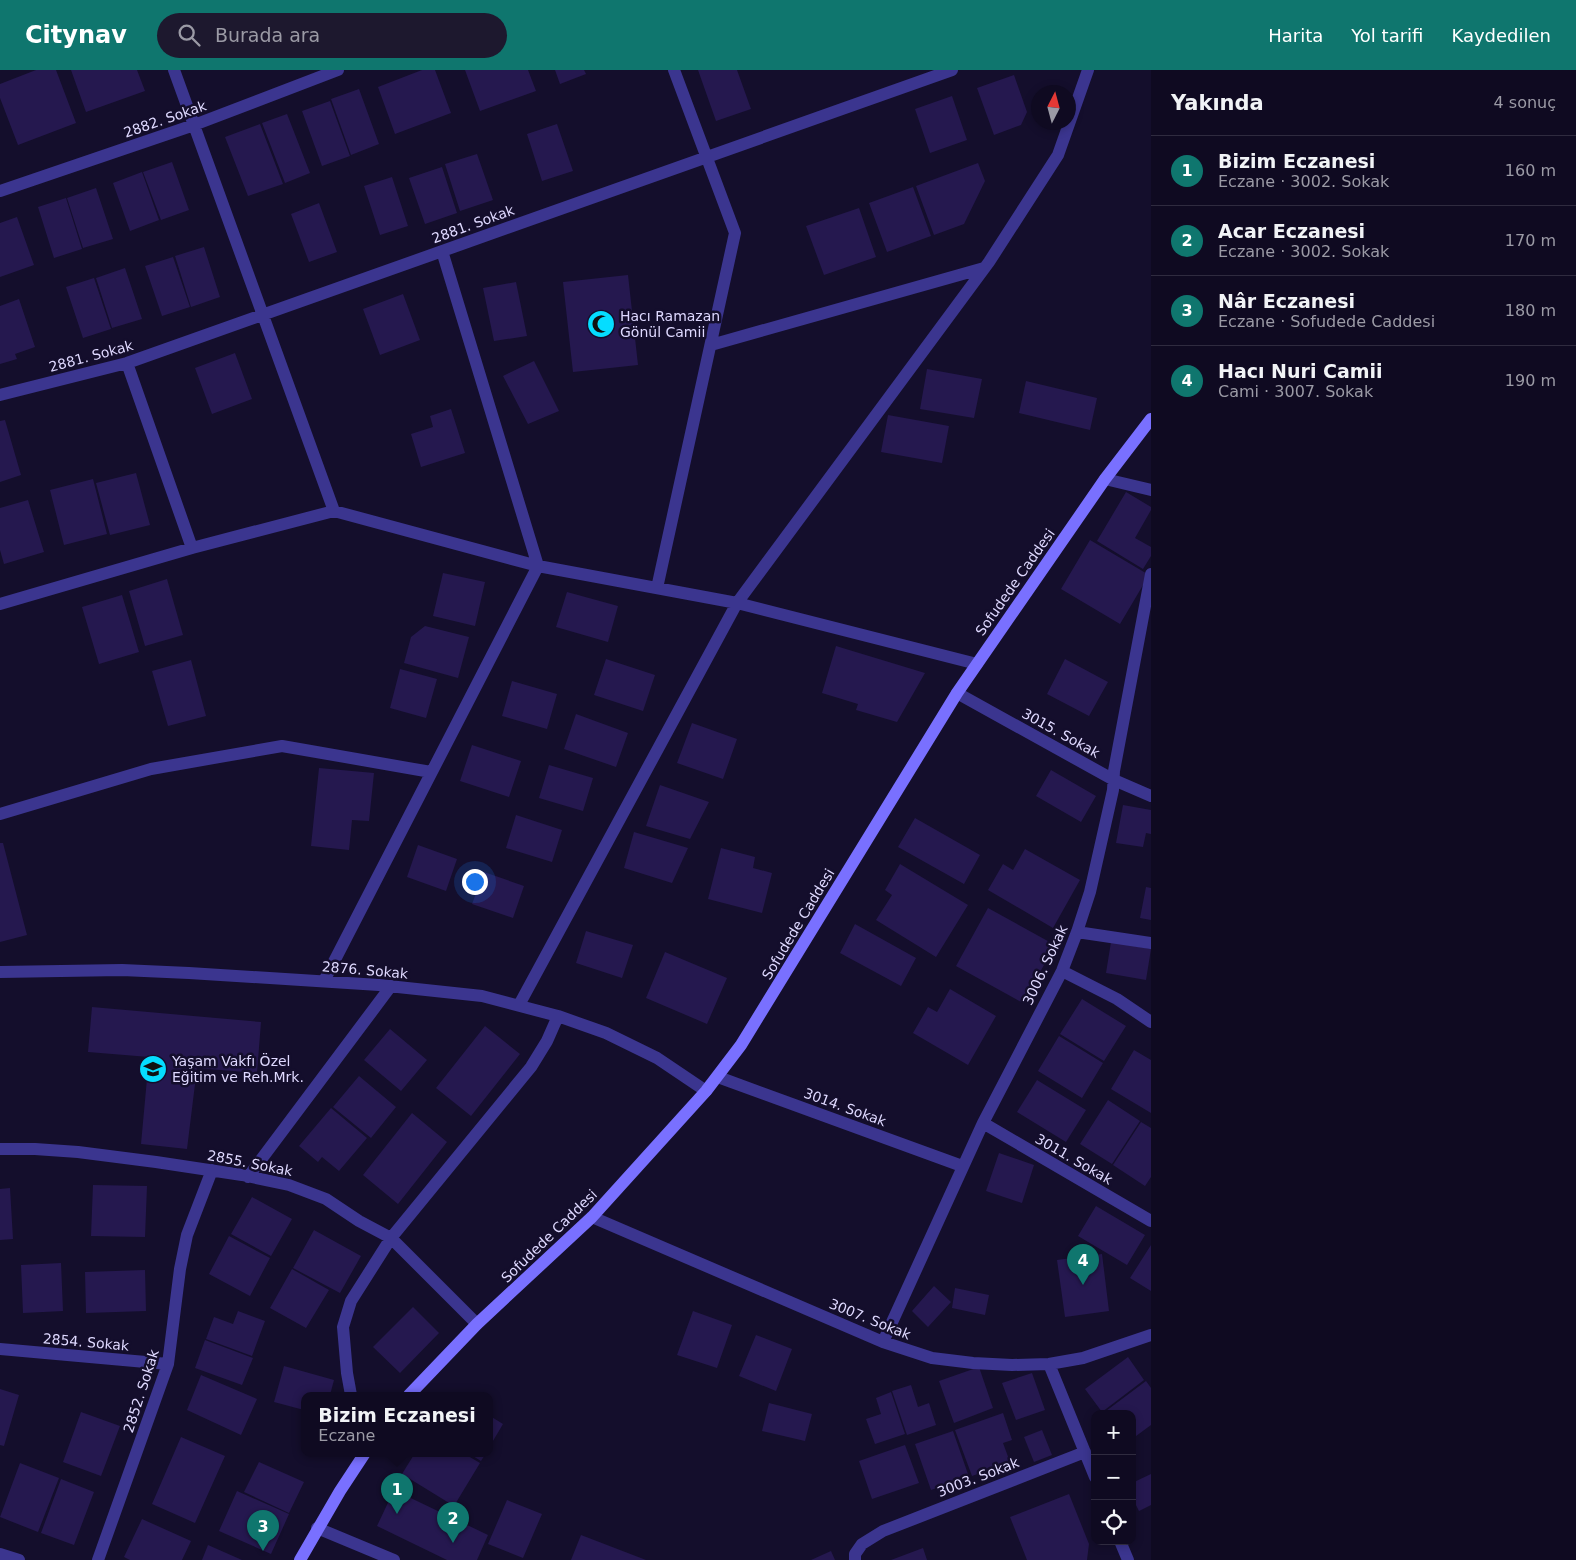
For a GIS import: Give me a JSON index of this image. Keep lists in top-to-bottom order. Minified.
{"streets":{"main road":["Sofudede Caddesi"],"street":["2882. Sokak","2881. Sokak","3015. Sokak","3006. Sokak","2876. Sokak","3014. Sokak","3011. Sokak","2855. Sokak","3007. Sokak","2854. Sokak","2852. Sokak","3003. Sokak"]},"crossings":[["Sofudede Caddesi","3015. Sokak"],["Sofudede Caddesi","2876. Sokak"],["Sofudede Caddesi","3014. Sokak"],["Sofudede Caddesi","2855. Sokak"],["Sofudede Caddesi","3007. Sokak"],["3015. Sokak","3006. Sokak"],["3006. Sokak","3014. Sokak"],["3006. Sokak","3011. Sokak"],["3006. Sokak","3007. Sokak"],["2855. Sokak","2852. Sokak"],["2854. Sokak","2852. Sokak"]],"places":{"mosque":["Hacı Ramazan Gönül Camii"],"school or university":["Yaşam Vakfı Özel Eğitim ve Reh.Mrk."]},"north":"top","page":{"header":"Citynav","search":"Burada ara","nav":["Harita","Yol tarifi","Kaydedilen"],"heading":["Yakında","4 sonuç"],"list":[{"mark":"1","name":"Bizim Eczanesi","note":"Eczane · 3002. Sokak","value":"160 m"},{"mark":"2","name":"Acar Eczanesi","note":"Eczane · 3002. Sokak","value":"170 m"},{"mark":"3","name":"Nâr Eczanesi","note":"Eczane · Sofudede Caddesi","value":"180 m"},{"mark":"4","name":"Hacı Nuri Camii","note":"Cami · 3007. Sokak","value":"190 m"}],"pins":["4","1","2","3"],"popup":["Bizim Eczanesi","Eczane"],"map_buttons":["+","−"]}}
